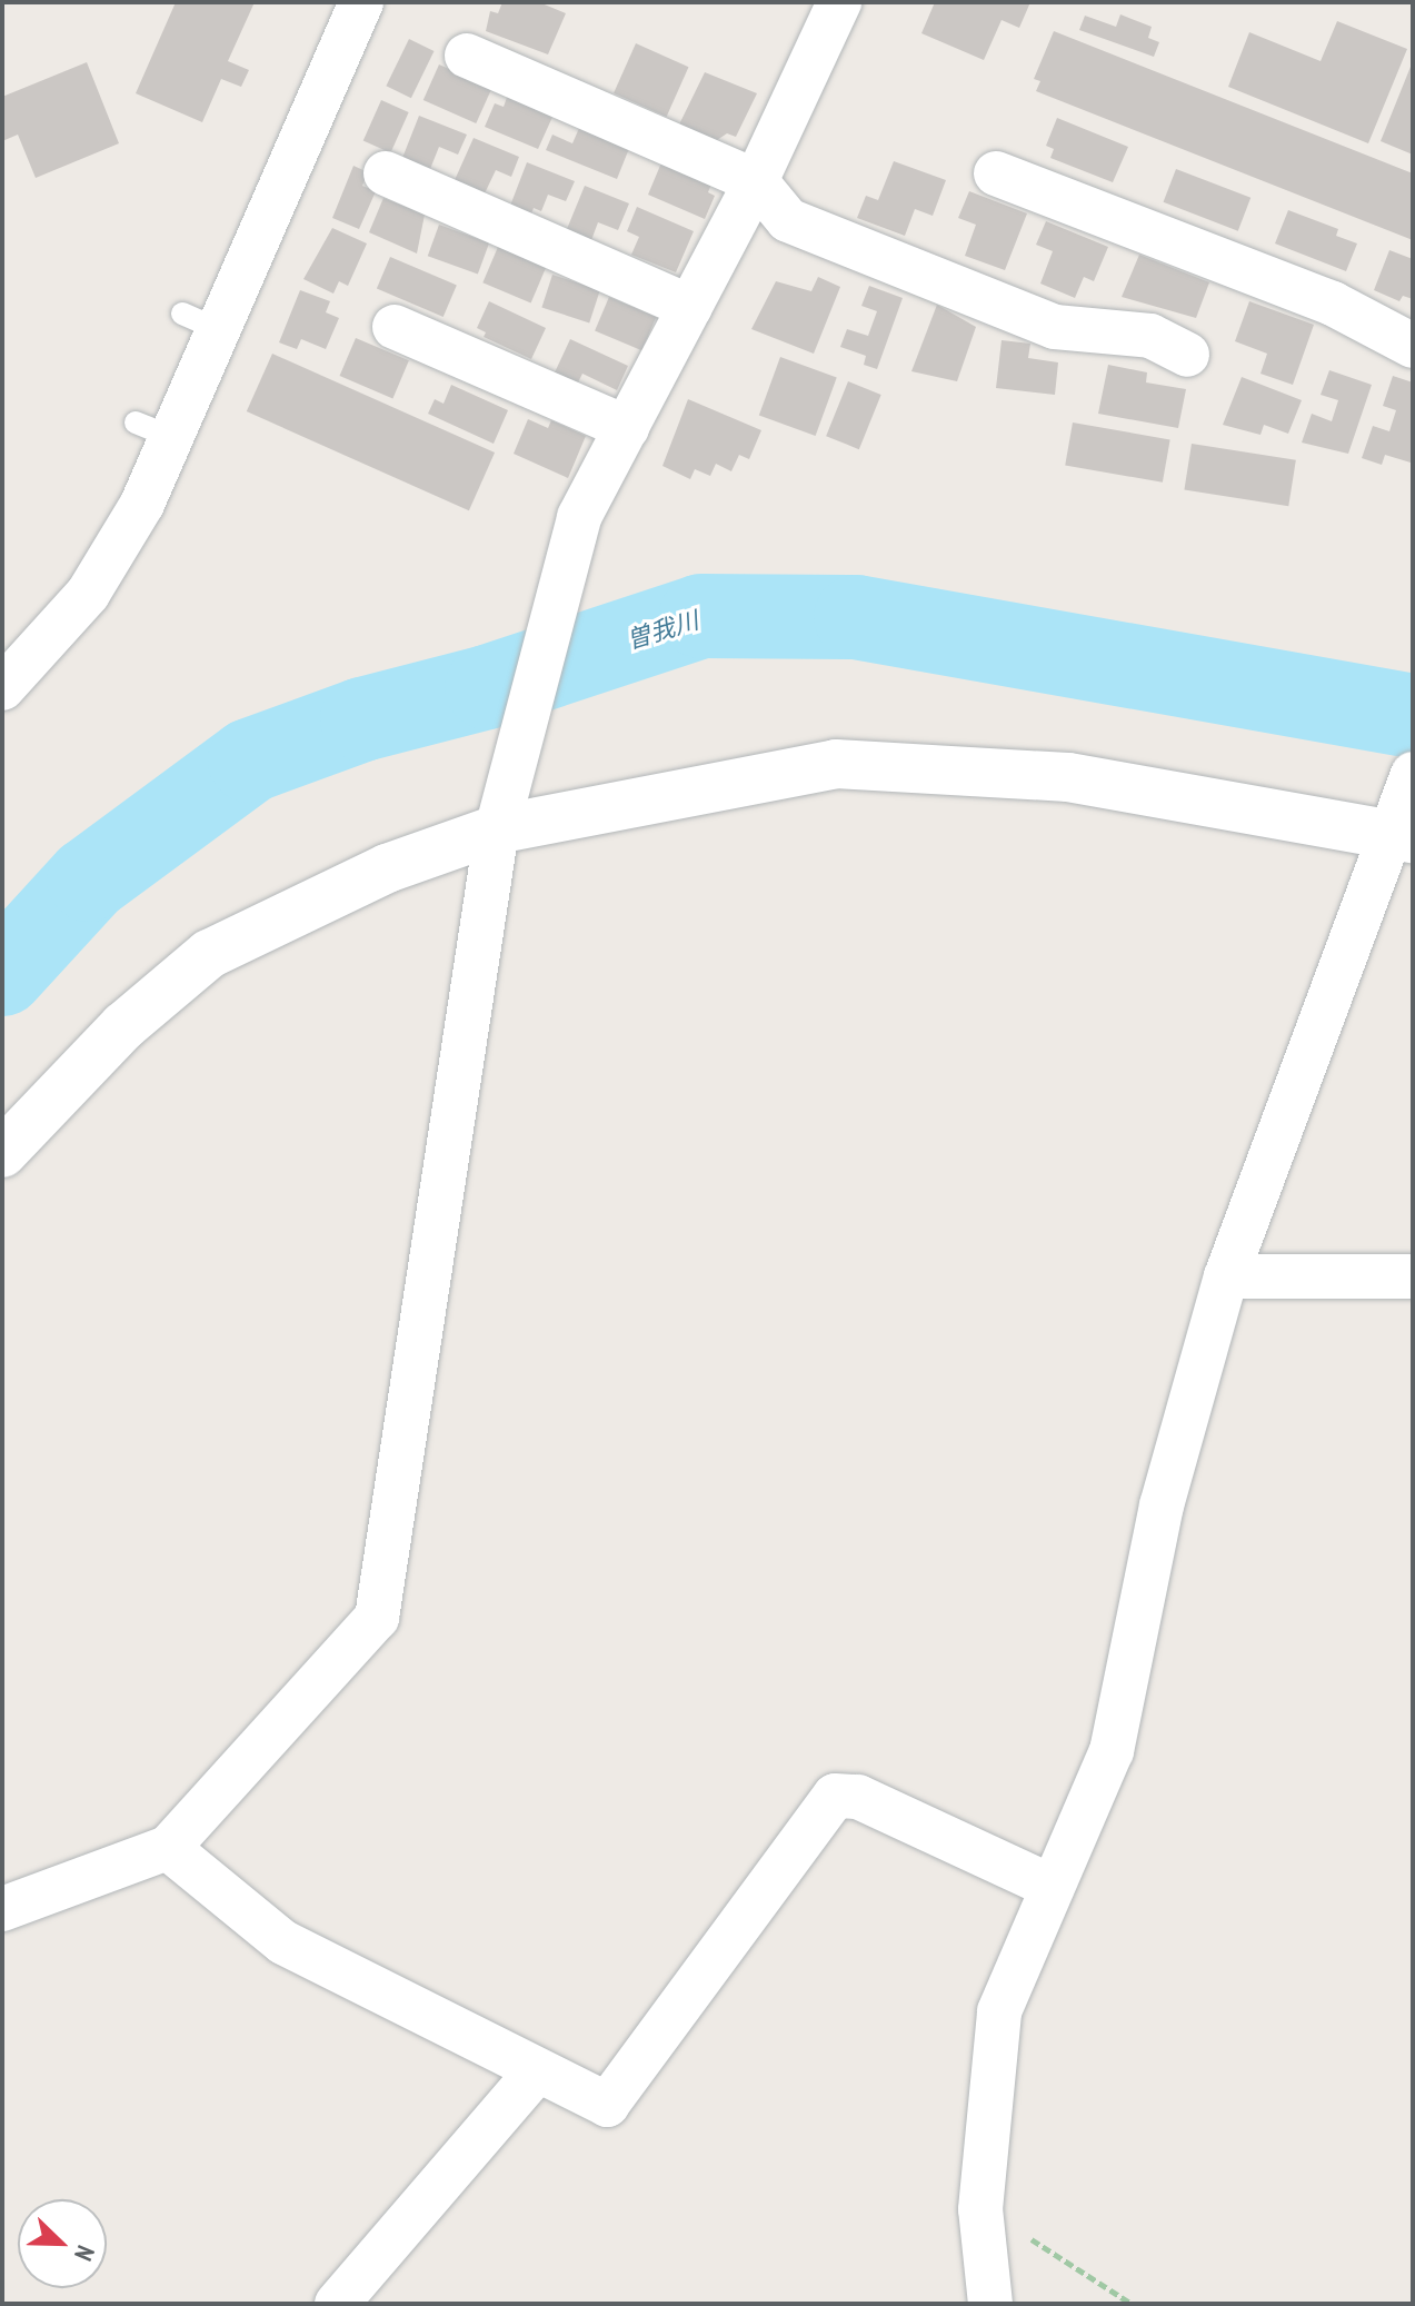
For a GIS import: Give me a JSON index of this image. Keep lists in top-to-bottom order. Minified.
{"water":["曽我川"],"north":"bottom right"}
